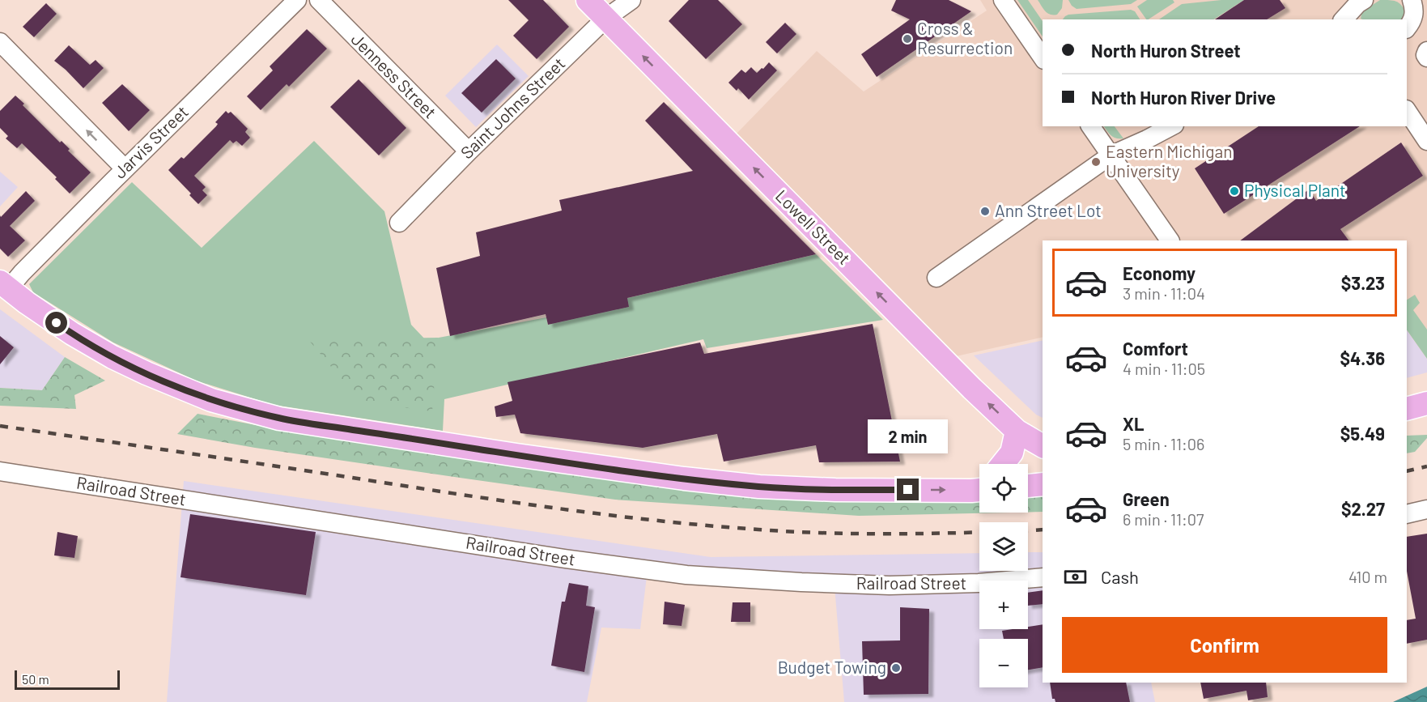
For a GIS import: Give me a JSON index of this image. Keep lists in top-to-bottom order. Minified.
{"streets":{"main road":["Lowell Street"],"street":["Jenness Street","Saint Johns Street","Jarvis Street","Railroad Street"]},"crossings":[["Jenness Street","Saint Johns Street"],["Saint Johns Street","Lowell Street"]],"one_way":["Lowell Street"],"places":["Cross & Resurrection","Eastern Michigan University","Physical Plant","Ann Street Lot","Budget Towing"],"scale_bar":"50 m","page":{"banner":["North Huron Street","North Huron River Drive"],"list":[{"name":"Economy","note":"3 min · 11:04","value":"$3.23"},{"name":"Comfort","note":"4 min · 11:05","value":"$4.36"},{"name":"XL","note":"5 min · 11:06","value":"$5.49"},{"name":"Green","note":"6 min · 11:07","value":"$2.27"}],"bubble":"2 min","map_buttons":["+","−"],"pay":["Cash","410 m"],"buttons":"Confirm","scale":"50 m"}}
